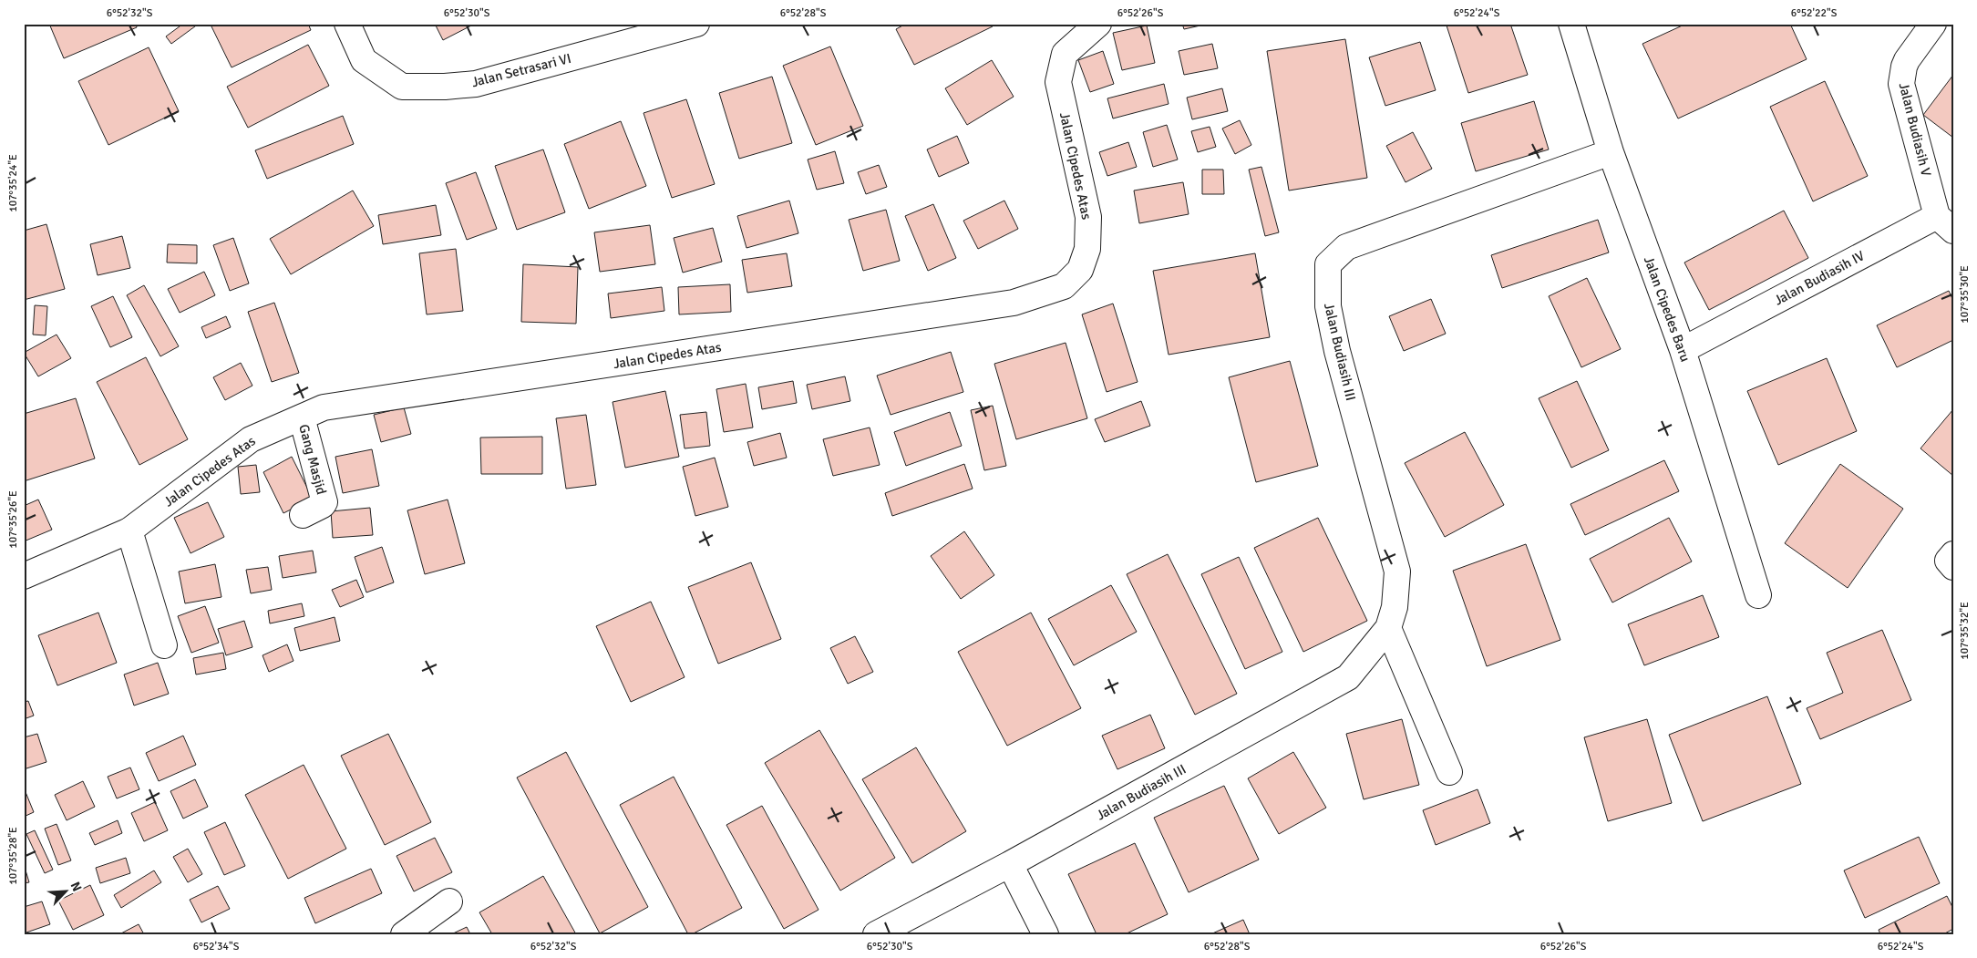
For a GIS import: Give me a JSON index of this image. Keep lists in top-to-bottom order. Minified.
{"streets":{"street":["Jalan Setrasari VI","Jalan Budiasih V","Jalan Cipedes Atas","Jalan Budiasih IV","Jalan Cipedes Baru","Jalan Budiasih III","Gang Masjid"]},"crossings":[["Jalan Budiasih V","Jalan Budiasih IV"],["Jalan Cipedes Atas","Gang Masjid"],["Jalan Budiasih IV","Jalan Cipedes Baru"],["Jalan Cipedes Baru","Jalan Budiasih III"]],"north":"top right","coordinates":["6°52'32\"S","6°52'30\"S","6°52'28\"S","6°52'26\"S","6°52'24\"S","6°52'22\"S","107°35'24\"E","107°35'30\"E","107°35'26\"E","107°35'32\"E","107°35'28\"E","6°52'34\"S"]}
